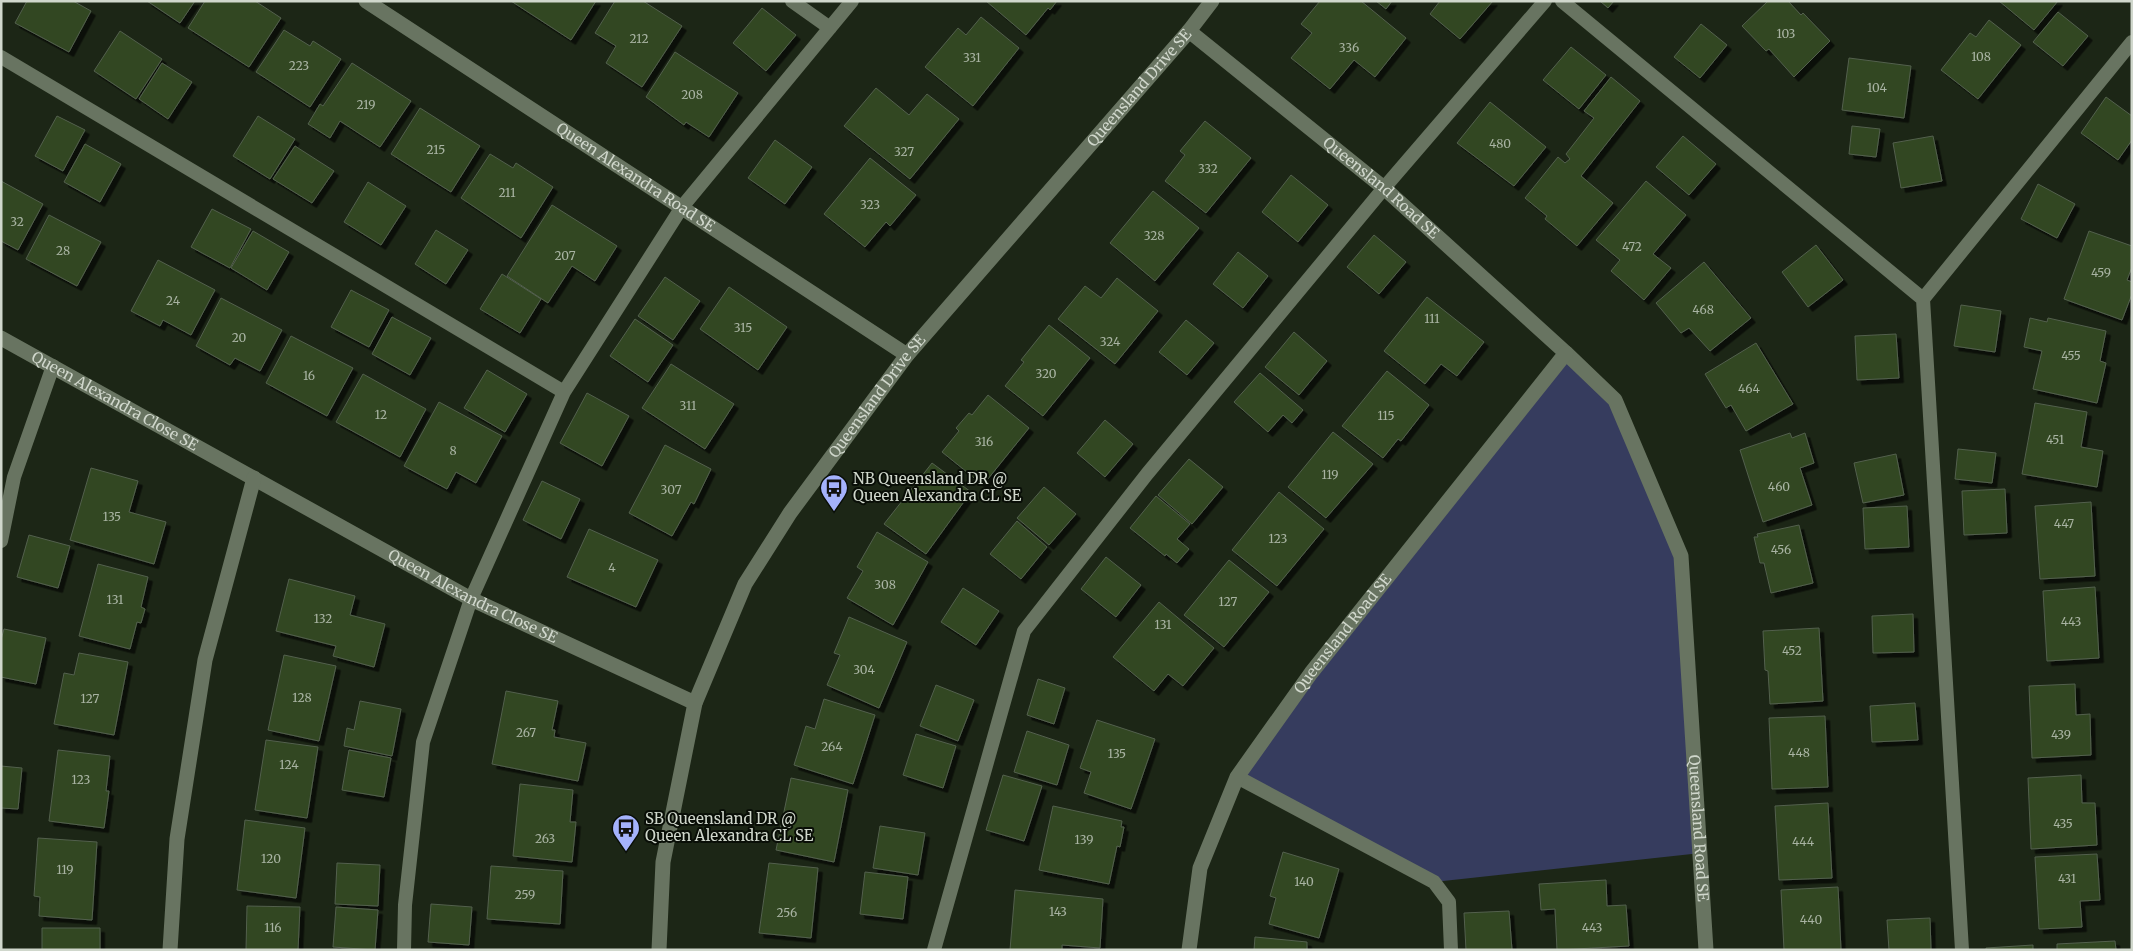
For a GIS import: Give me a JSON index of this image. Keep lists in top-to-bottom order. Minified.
{"streets":{"street":["Queensland Drive SE","Queen Alexandra Road SE","Queensland Road SE","Queen Alexandra Close SE"]},"crossings":[["Queensland Drive SE","Queen Alexandra Road SE"],["Queensland Drive SE","Queensland Road SE"],["Queensland Drive SE","Queen Alexandra Close SE"]],"places":{"bus stop":["NB Queensland DR @ Queen Alexandra CL SE","SB Queensland DR @ Queen Alexandra CL SE"]},"house_numbers":["103","212","336","108","331","223","104","208","219","480","215","327","332","211","323","32","328","472","28","207","459","24","468","111","315","20","324","455","320","16","464","311","12","115","451","316","8","119","460","307","135","447","123","456","4","308","131","127","132","443","131","452","304","128","127","267","439","264","448","135","124","123","435","263","139","444","120","119","431","140","259","143","256","440","116","443"]}
